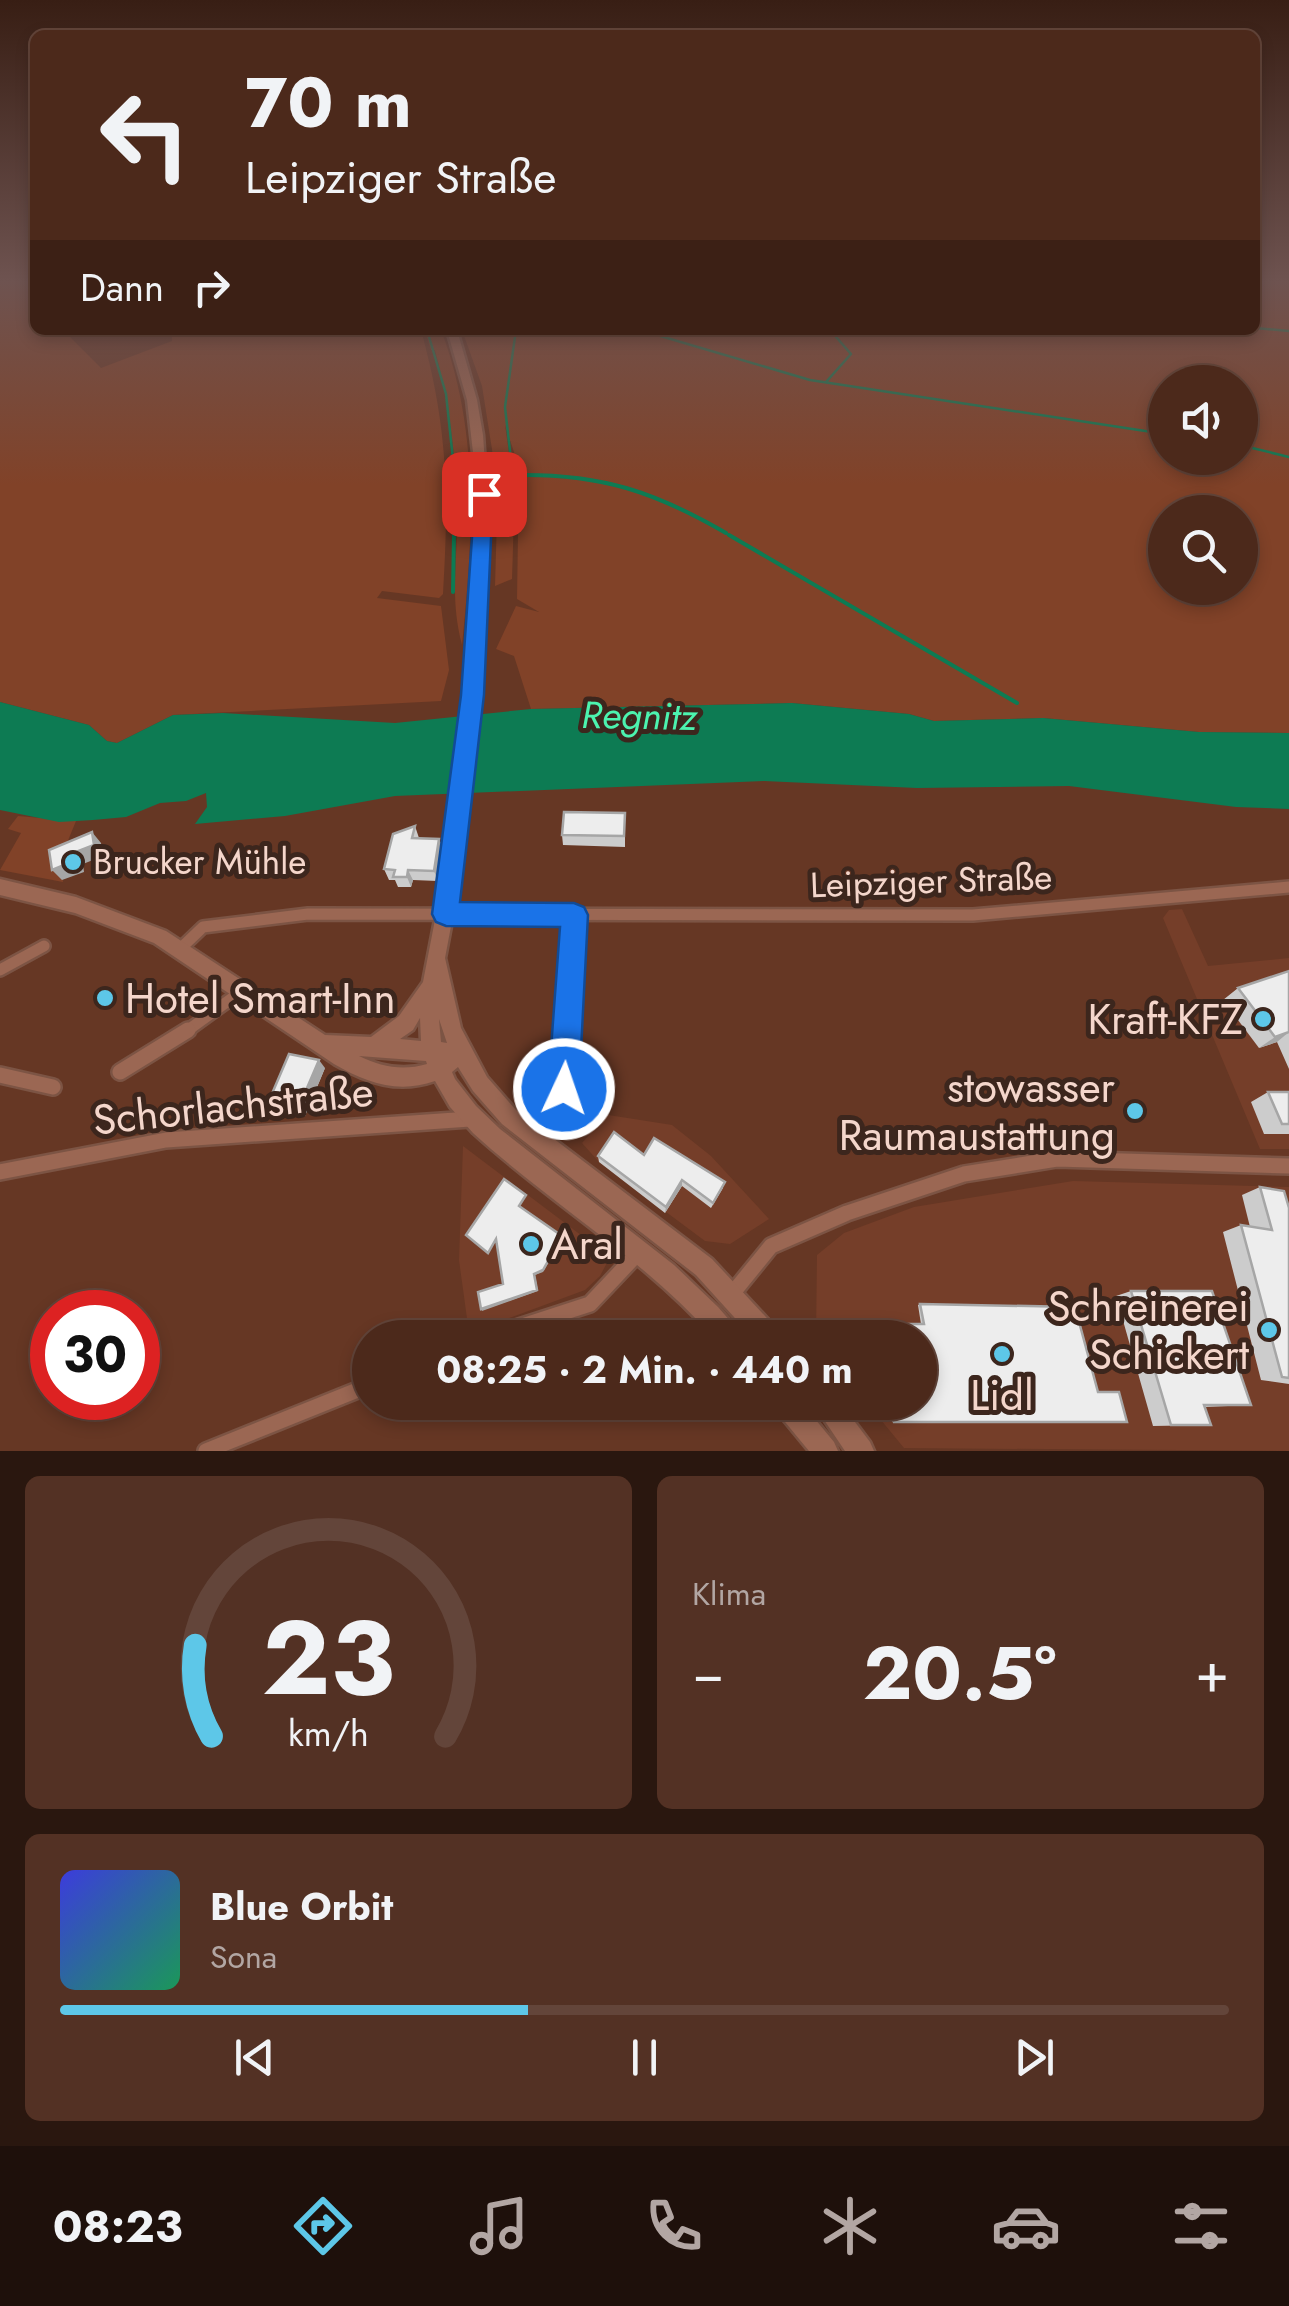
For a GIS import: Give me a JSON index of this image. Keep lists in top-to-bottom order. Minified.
{"streets":{"street":["Leipziger Straße","Schorlachstraße"]},"water":["Regnitz"],"places":["Brucker Mühle","Hotel Smart-Inn","Kraft-KFZ","stowasser Raumaustattung","Aral","Schreinerei Schickert","Lidl"],"page":{"turn":["70 m","Leipziger Straße"],"then":"Dann","limit":"30","trip":"08:25 · 2 Min. · 440 m","tile":"Klima","heat":["−","20.5°","+"],"song":["Blue Orbit","Sona"],"tabs":"08:23","gauge":["23","km/h"]}}
